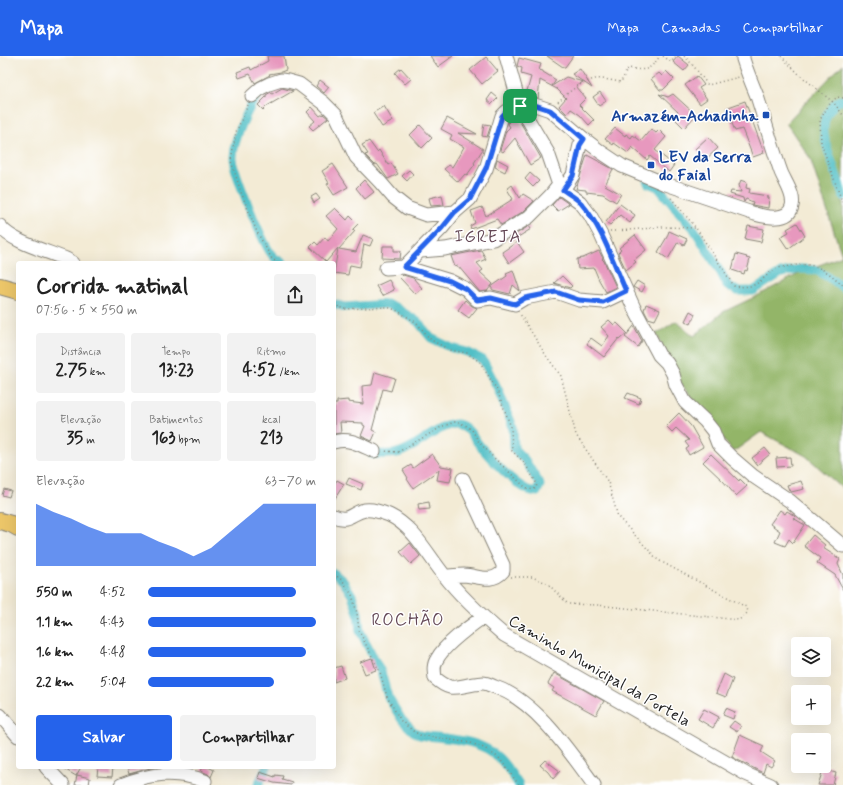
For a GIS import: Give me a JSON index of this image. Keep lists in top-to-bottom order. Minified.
{"streets":{"street":["Caminho Municipal da Portela"]},"districts":["IGREJA","ROCHÃO"],"places":{"transit":["Armazém-Achadinha","LEV da Serra do Faial"]},"page":{"header":"Mapa","nav":["Mapa","Camadas","Compartilhar"],"heading":["Corrida matinal","07:56 · 5 × 550 m"],"stats":[["Distância","2.75 km"],["Tempo","13:23"],["Ritmo","4:52 /km"],["Elevação","35 m"],["Batimentos","163 bpm"],["kcal","213"]],"chart":["Elevação","63–70 m"],"list":[{"name":"550 m","note":"4:52"},{"name":"1.1 km","note":"4:43"},{"name":"1.6 km","note":"4:48"},{"name":"2.2 km","note":"5:04"}],"map_buttons":["+","−"],"buttons":["Salvar","Compartilhar"]}}
